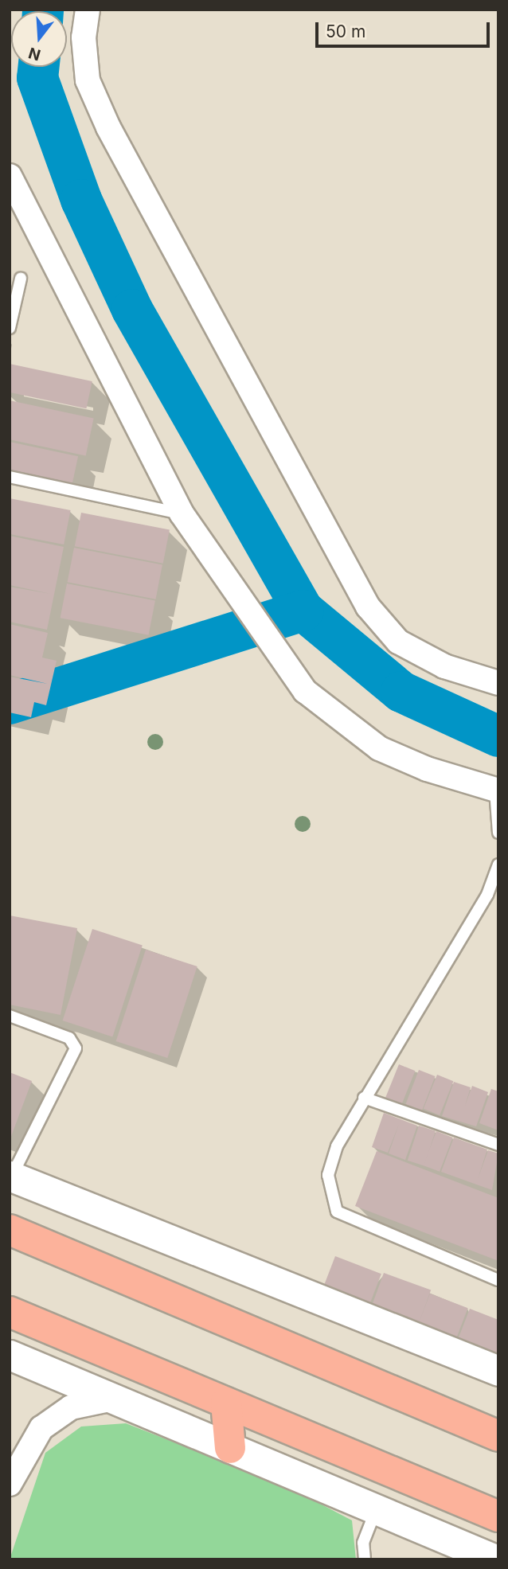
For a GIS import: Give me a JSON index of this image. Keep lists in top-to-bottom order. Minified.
{"scale_bar":"50 m","north":"bottom"}
